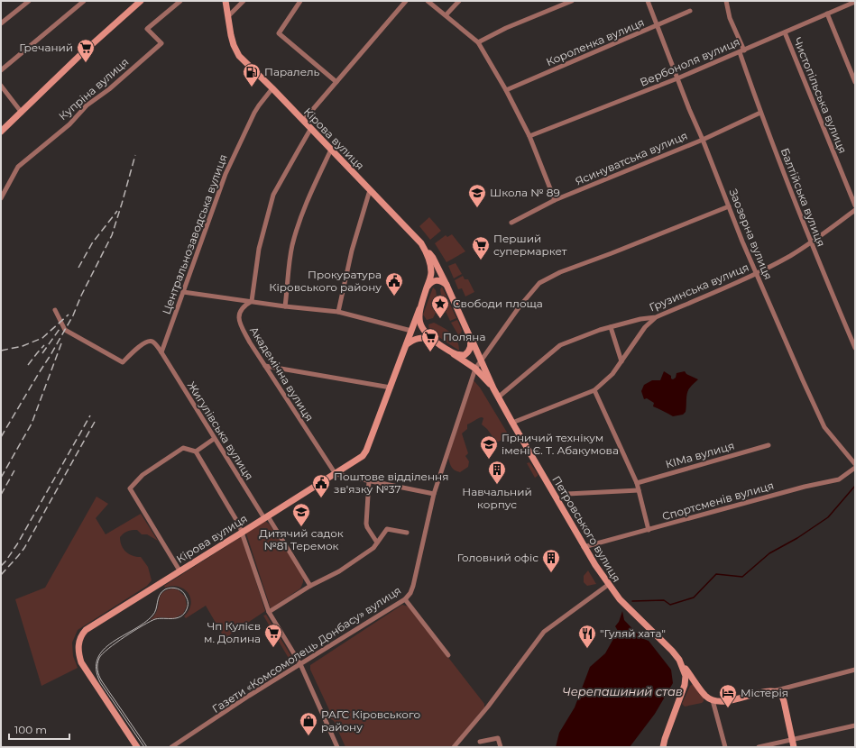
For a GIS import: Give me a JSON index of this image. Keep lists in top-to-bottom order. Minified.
{"streets":{"main road":["Кірова вулиця","Петровського вулиця"],"street":["Короленка вулиця","Вербоноля вулиця","Купріна вулиця","Чистопільська вулиця","Ясинуватська вулиця","Балтійська вулиця","Центральнозаводська вулиця","Заозерна вулиця","Грузинська вулиця","Академічна вулиця","Жигулівська вулиця","КІМа вулиця","Спортсменів вулиця","Газети «Комсомолець Донбасу» вулиця"]},"crossings":[["Короленка вулиця","Заозерна вулиця"],["Вербоноля вулиця","Чистопільська вулиця"],["Вербоноля вулиця","Балтійська вулиця"],["Вербоноля вулиця","Заозерна вулиця"],["Кірова вулиця","Центральнозаводська вулиця"],["Кірова вулиця","Академічна вулиця"],["Кірова вулиця","Жигулівська вулиця"],["Кірова вулиця","Петровського вулиця"],["Кірова вулиця","Газети «Комсомолець Донбасу» вулиця"],["Ясинуватська вулиця","Балтійська вулиця"],["Ясинуватська вулиця","Заозерна вулиця"],["Балтійська вулиця","Грузинська вулиця"],["Центральнозаводська вулиця","Жигулівська вулиця"],["Заозерна вулиця","Грузинська вулиця"],["Заозерна вулиця","Газети «Комсомолець Донбасу» вулиця"],["Грузинська вулиця","Петровського вулиця"],["Спортсменів вулиця","Петровського вулиця"]],"water":["Черепашиний став"],"places":{"supermarket":["Гречаний","Перший супермаркет","Поляна","Чп Кулієв м. Долина"],"fuel station":["Паралель"],"school or university":["Школа № 89","Гірничий технікум імені Є. Т. Абакумова","Дитячий садок №81 Теремок"],"public building":["Прокуратура Кіровського району","Поштове відділення зв'язку №37"],"place":["Свободи площа"],"building":["Навчальний корпус","Головний офіс"],"restaurant":["\"Гуляй хата\""],"hotel":["Містерія"],"shop":["РАГС Кіровського району"]},"scale_bar":"100 m"}
